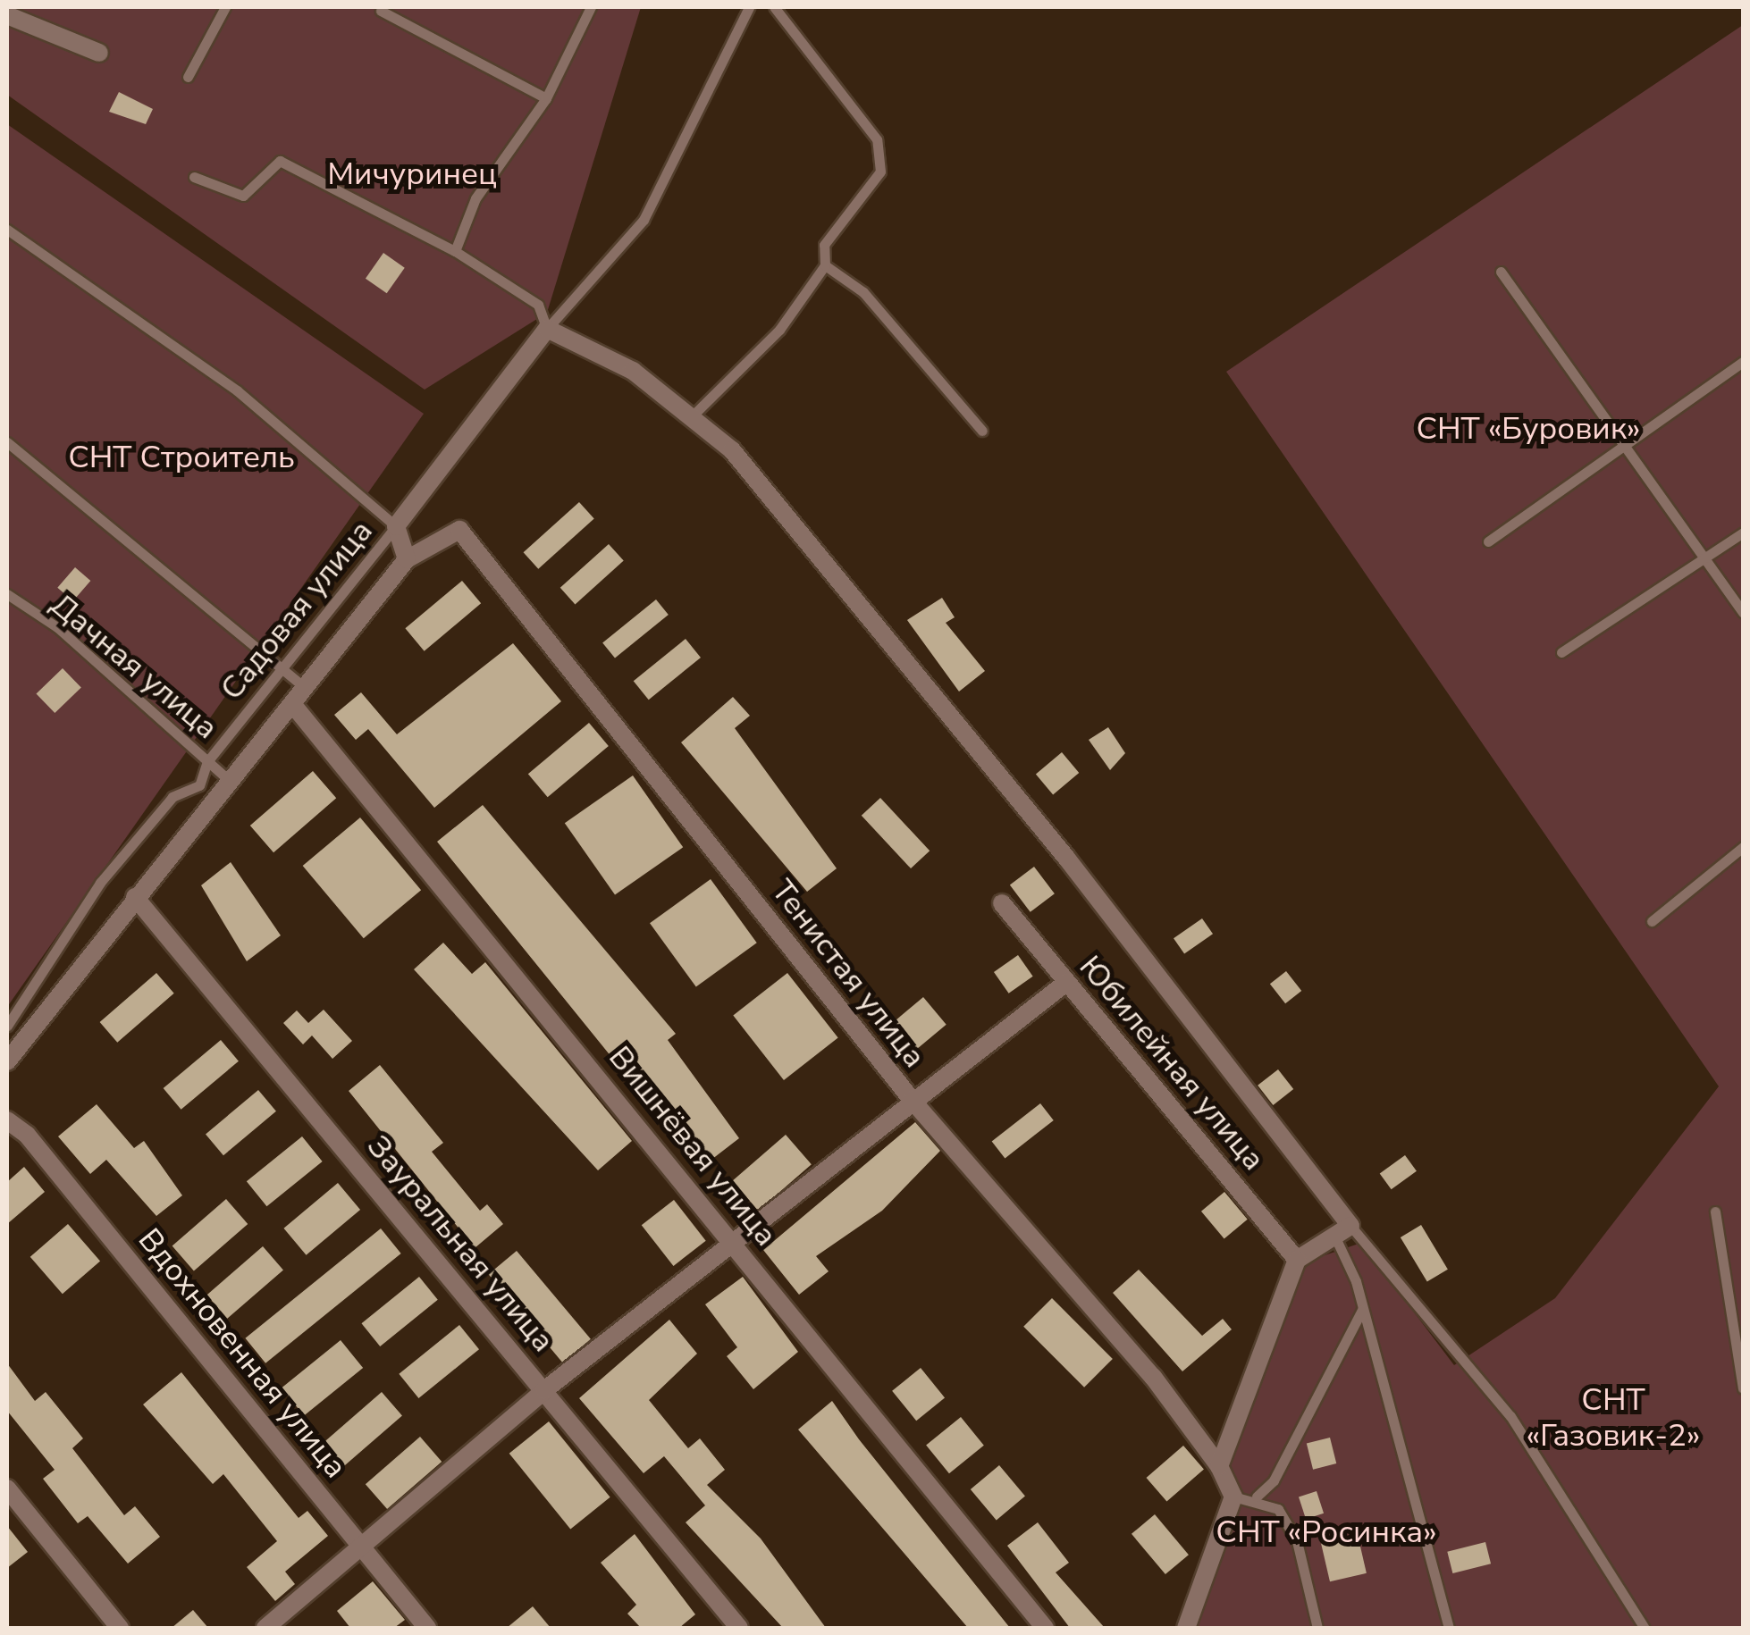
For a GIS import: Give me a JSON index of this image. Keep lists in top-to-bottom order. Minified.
{"streets":{"street":["Тенистая улица","Юбилейная улица","Вишнёвая улица","Зауральная улица","Вдохновенная улица"],"lane":["Садовая улица","Дачная улица"]},"crossings":[["Садовая улица","Дачная улица"]],"parks":["Мичуринец","СНТ «Буровик»","СНТ Строитель","СНТ «Газовик-2»","СНТ «Росинка»"]}
